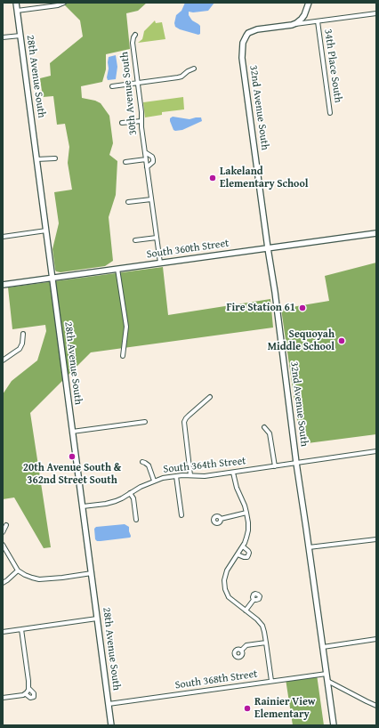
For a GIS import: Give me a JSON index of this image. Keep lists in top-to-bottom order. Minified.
{"streets":{"street":["34th Place South","28th Avenue South","30th Avenue South","32nd Avenue South","South 360th Street","South 364th Street","South 368th Street"]},"crossings":[["28th Avenue South","South 360th Street"],["28th Avenue South","South 364th Street"],["28th Avenue South","South 368th Street"],["30th Avenue South","South 360th Street"],["32nd Avenue South","South 360th Street"],["32nd Avenue South","South 364th Street"],["32nd Avenue South","South 368th Street"]],"places":["Lakeland Elementary School","Fire Station 61","Sequoyah Middle School","20th Avenue South & 362nd Street South","Rainier View Elementary"]}
